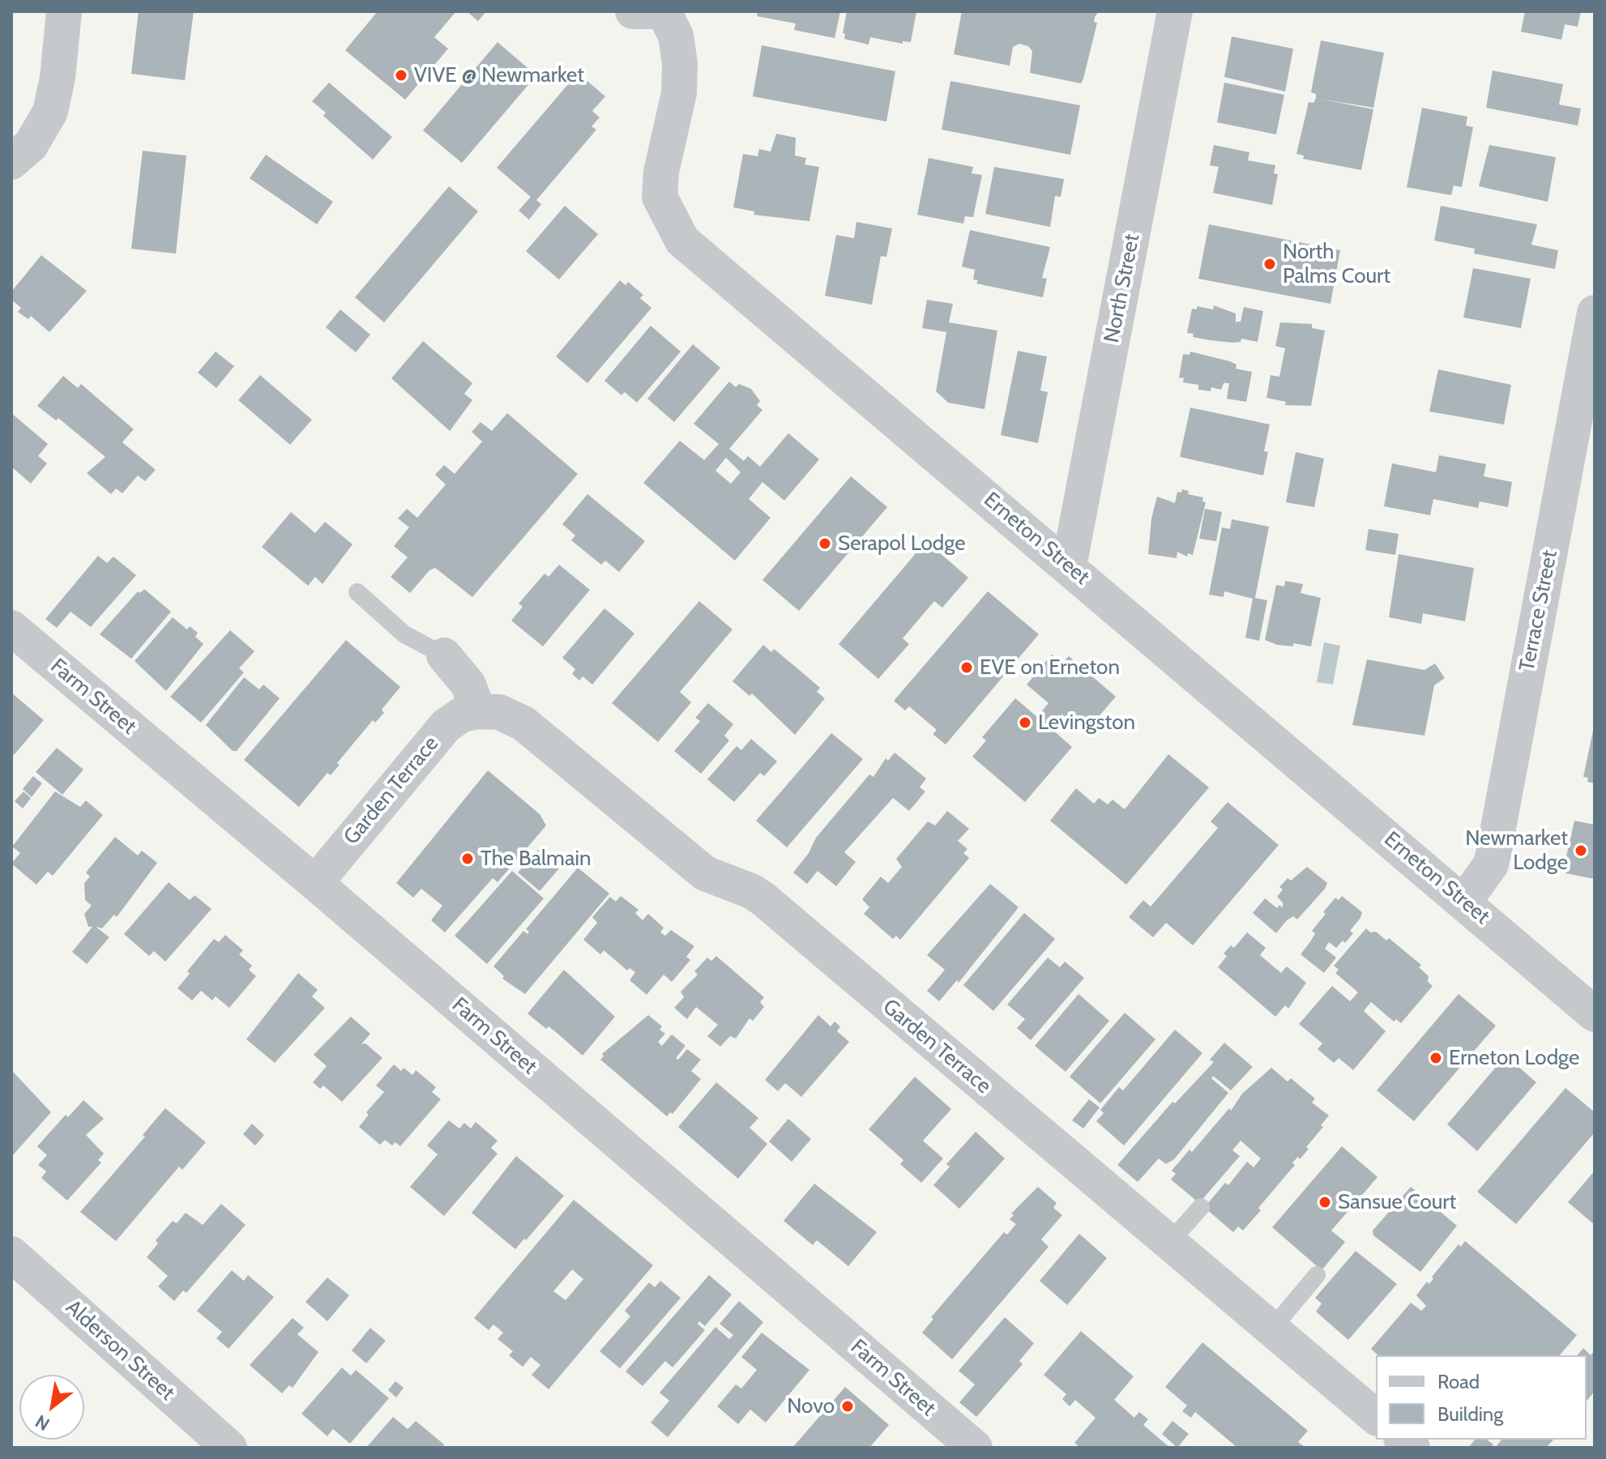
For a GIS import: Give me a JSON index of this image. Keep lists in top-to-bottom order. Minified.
{"streets":{"street":["North Street","Erneton Street","Terrace Street","Farm Street","Garden Terrace","Alderson Street"]},"crossings":[["North Street","Erneton Street"],["Erneton Street","Terrace Street"],["Farm Street","Garden Terrace"]],"places":["VIVE @ Newmarket","North Palms Court","Serapol Lodge","EVE on Erneton","Levingston","Newmarket Lodge","The Balmain","Erneton Lodge","Sansue Court","Novo"],"legend":["Road","Building"],"north":"bottom left"}
